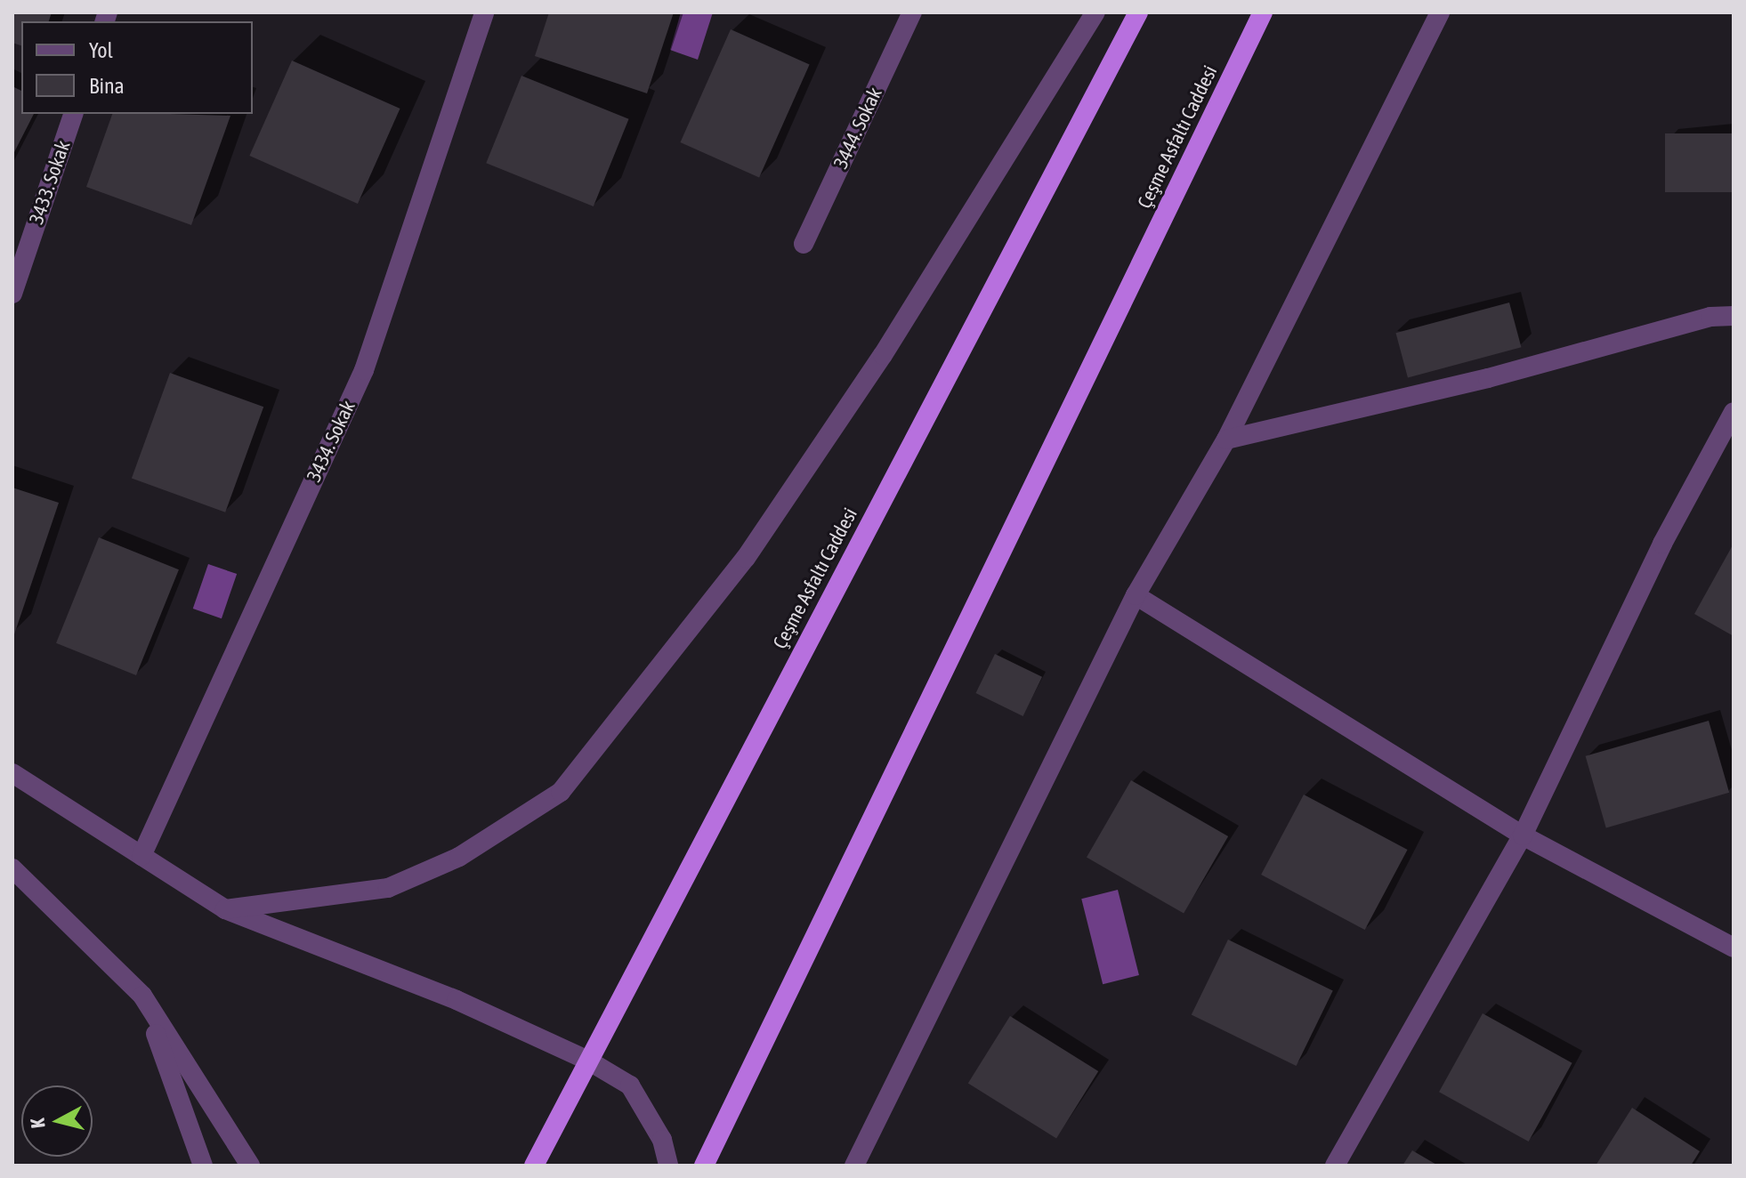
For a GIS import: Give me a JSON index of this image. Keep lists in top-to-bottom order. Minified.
{"streets":{"highway":["Çeşme Asfaltı Caddesi"],"street":["3444. Sokak","3433. Sokak","3434. Sokak"]},"legend":["Yol","Bina"],"north":"left"}
